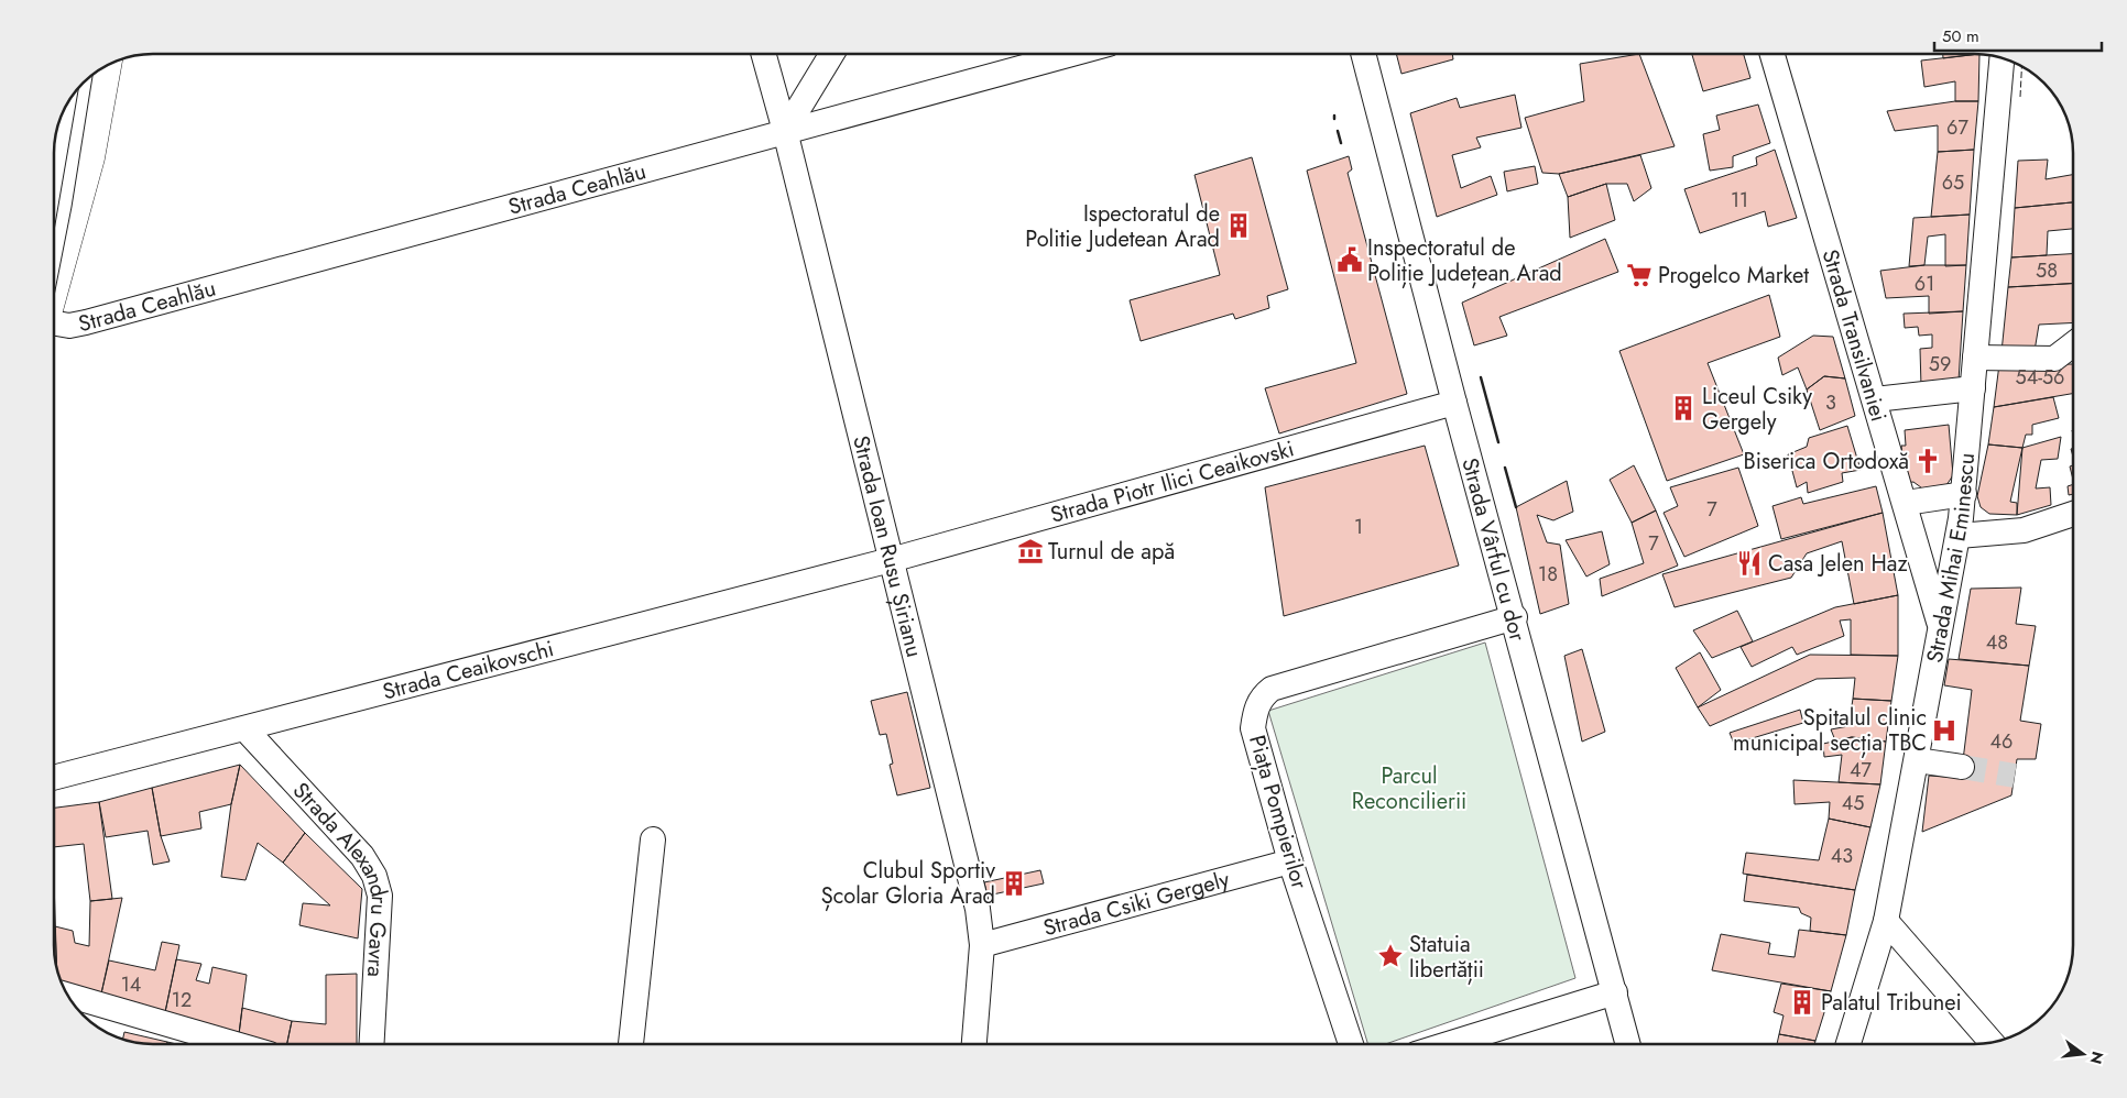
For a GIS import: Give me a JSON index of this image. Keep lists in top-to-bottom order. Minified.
{"streets":{"street":["Strada Ceahlău","Strada Transilvaniei","Strada Piotr Ilici Ceaikovski","Strada Ioan Rusu Șirianu","Strada Vârful cu dor","Strada Mihai Eminescu","Strada Ceaikovschi","Piața Pompierilor","Strada Alexandru Gavra","Strada Csiki Gergely"]},"crossings":[["Strada Ceahlău","Strada Ioan Rusu Șirianu"],["Strada Transilvaniei","Strada Mihai Eminescu"],["Strada Piotr Ilici Ceaikovski","Strada Ioan Rusu Șirianu"],["Strada Piotr Ilici Ceaikovski","Strada Vârful cu dor"],["Strada Piotr Ilici Ceaikovski","Strada Ceaikovschi"],["Strada Ioan Rusu Șirianu","Strada Ceaikovschi"],["Strada Ioan Rusu Șirianu","Strada Csiki Gergely"],["Strada Vârful cu dor","Piața Pompierilor"],["Strada Ceaikovschi","Strada Alexandru Gavra"],["Piața Pompierilor","Strada Csiki Gergely"]],"parks":["Parcul Reconcilierii"],"places":{"building":["Ispectoratul de Politie Judetean Arad","Liceul Csiky Gergely","Clubul Sportiv Școlar Gloria Arad","Palatul Tribunei"],"public building":["Inspectoratul de Poliție Județean Arad"],"supermarket":["Progelco Market"],"church":["Biserica Ortodoxă"],"museum":["Turnul de apă"],"restaurant":["Casa Jelen Haz"],"hospital":["Spitalul clinic municipal secția TBC"],"place":["Statuia libertății"]},"house_numbers":["67","65","11","58","61","59","54-56","3","7","1","7","18","48","46","47","45","43","14","12"],"scale_bar":"50 m","north":"right"}
